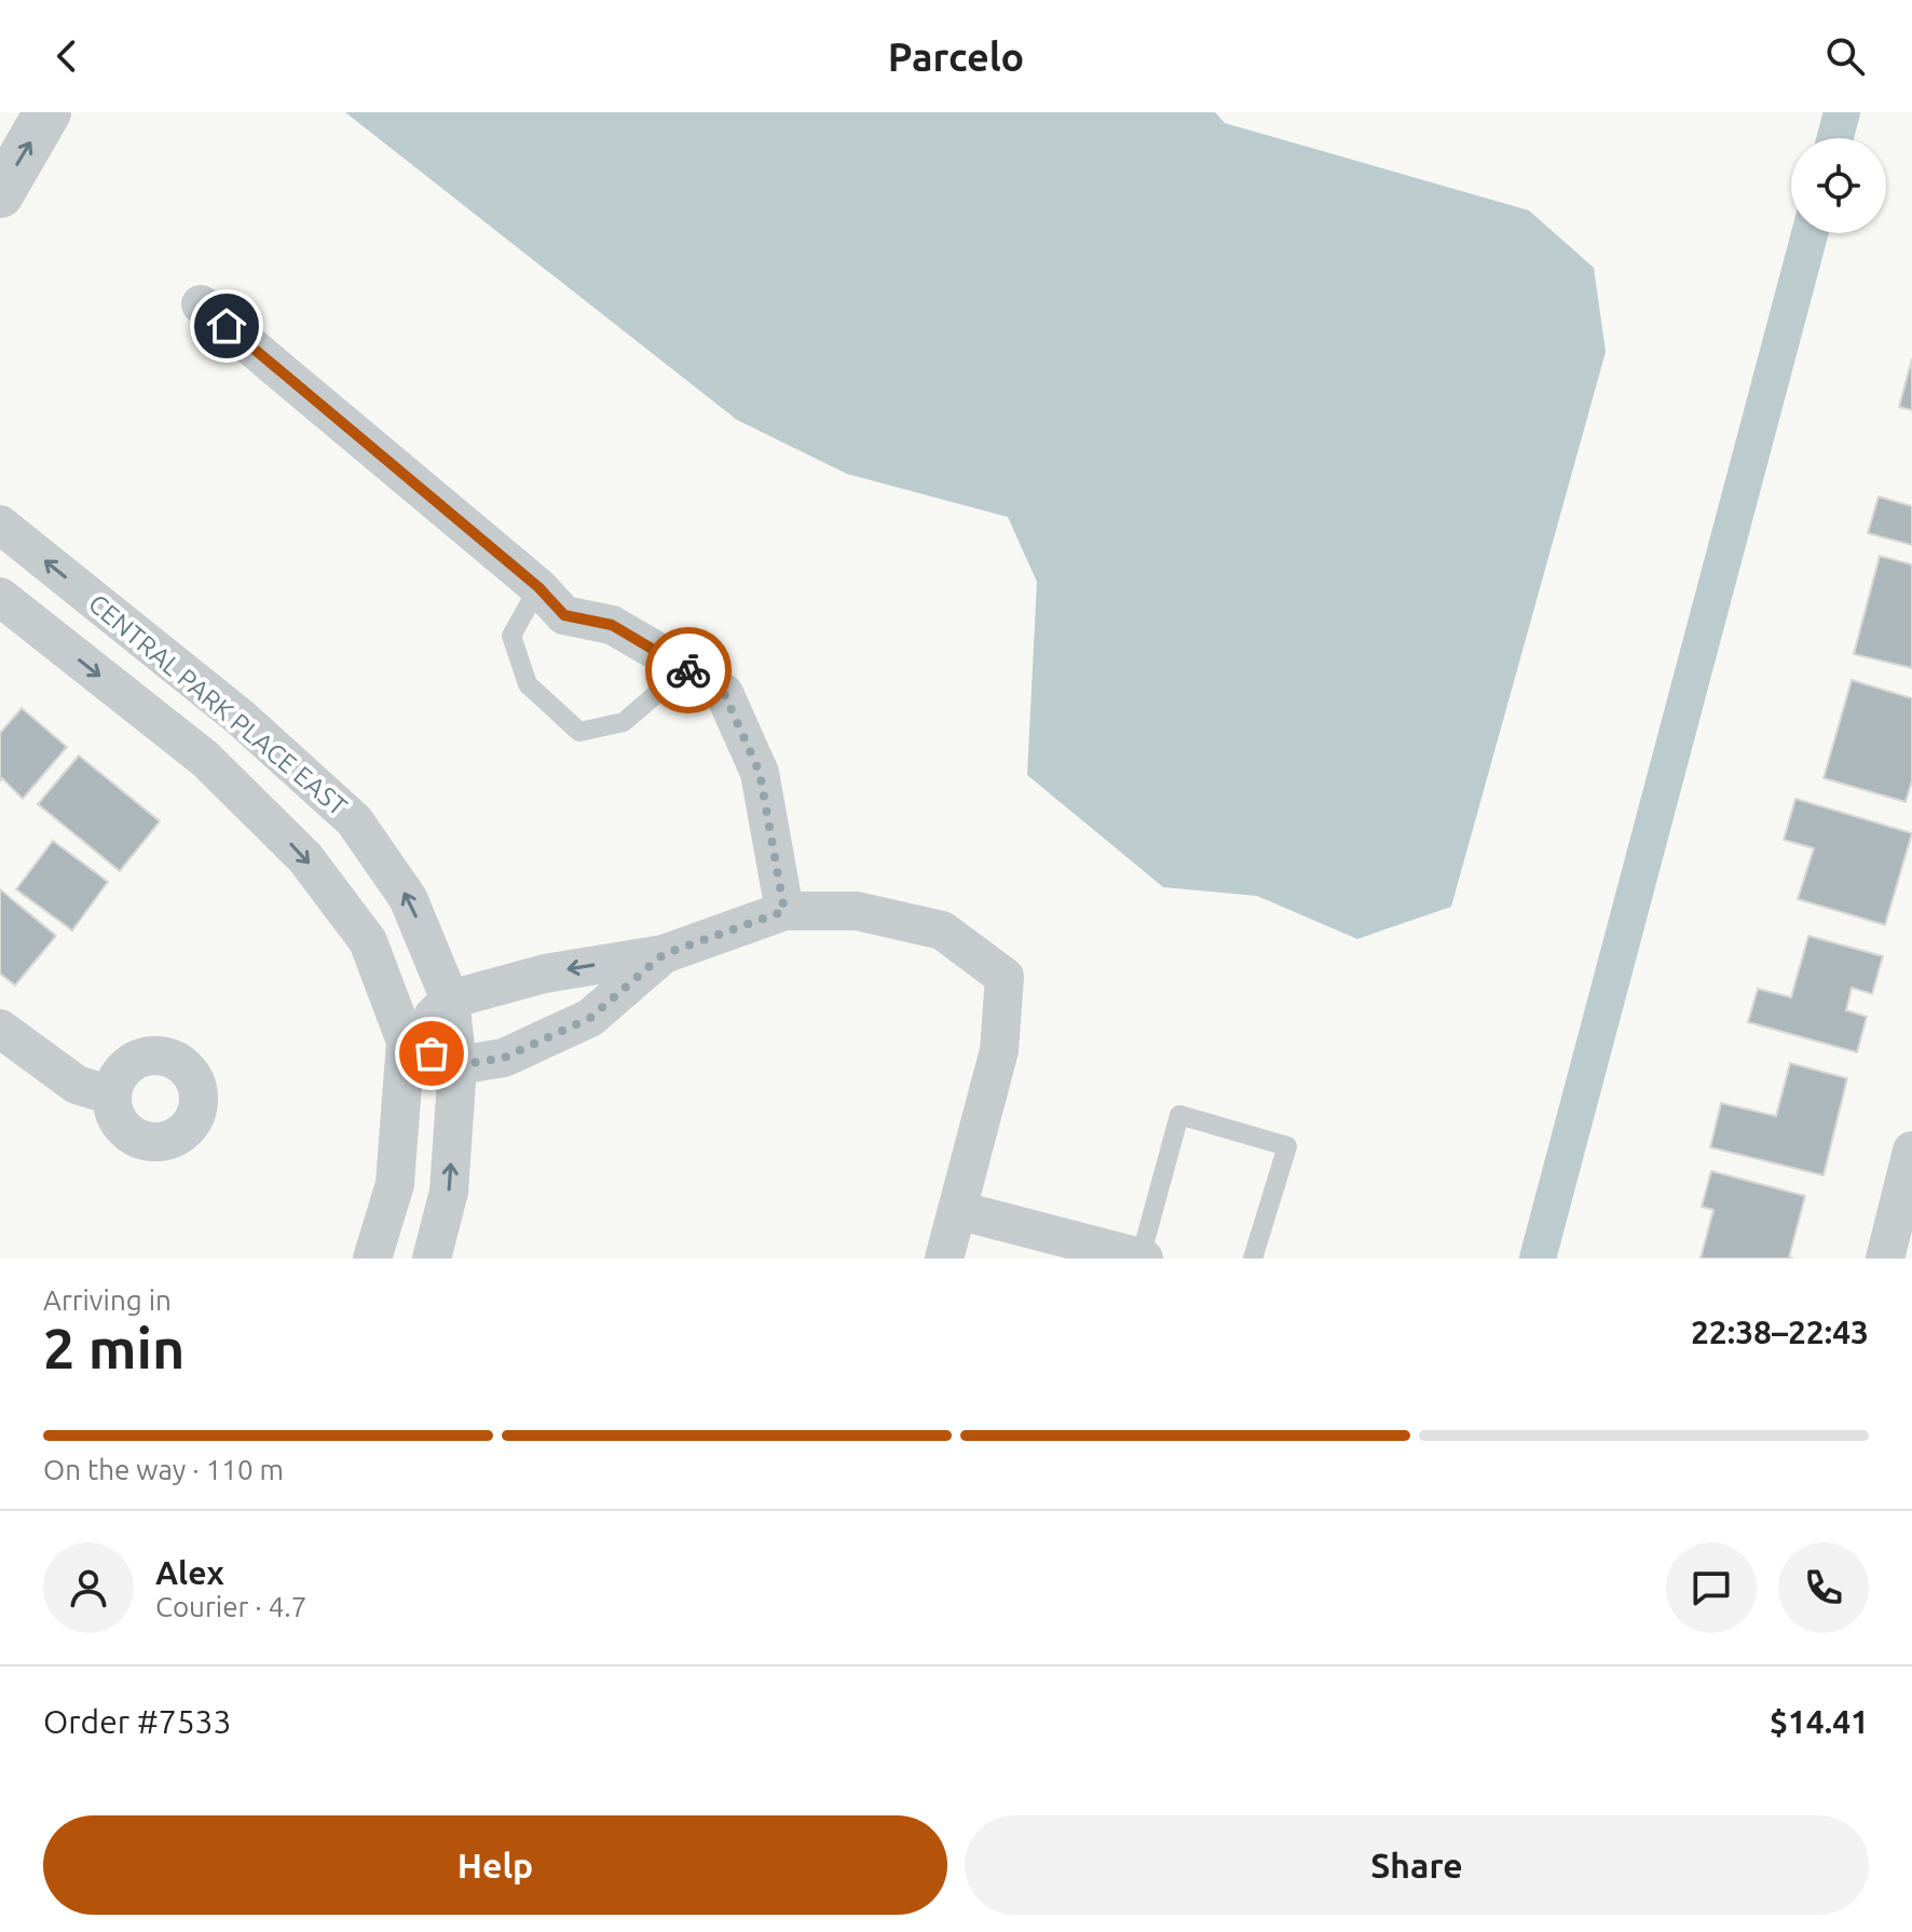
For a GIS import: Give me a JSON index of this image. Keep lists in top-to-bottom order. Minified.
{"streets":{"street":["CENTRAL PARK PLACE EAST"]},"page":{"header":"Parcelo","heading":["2 min","Arriving in","22:38–22:43"],"panel":["Alex","Courier · 4.7","Order #7533","$14.41"],"bar":"On the way · 110 m","buttons":["Help","Share"]}}
